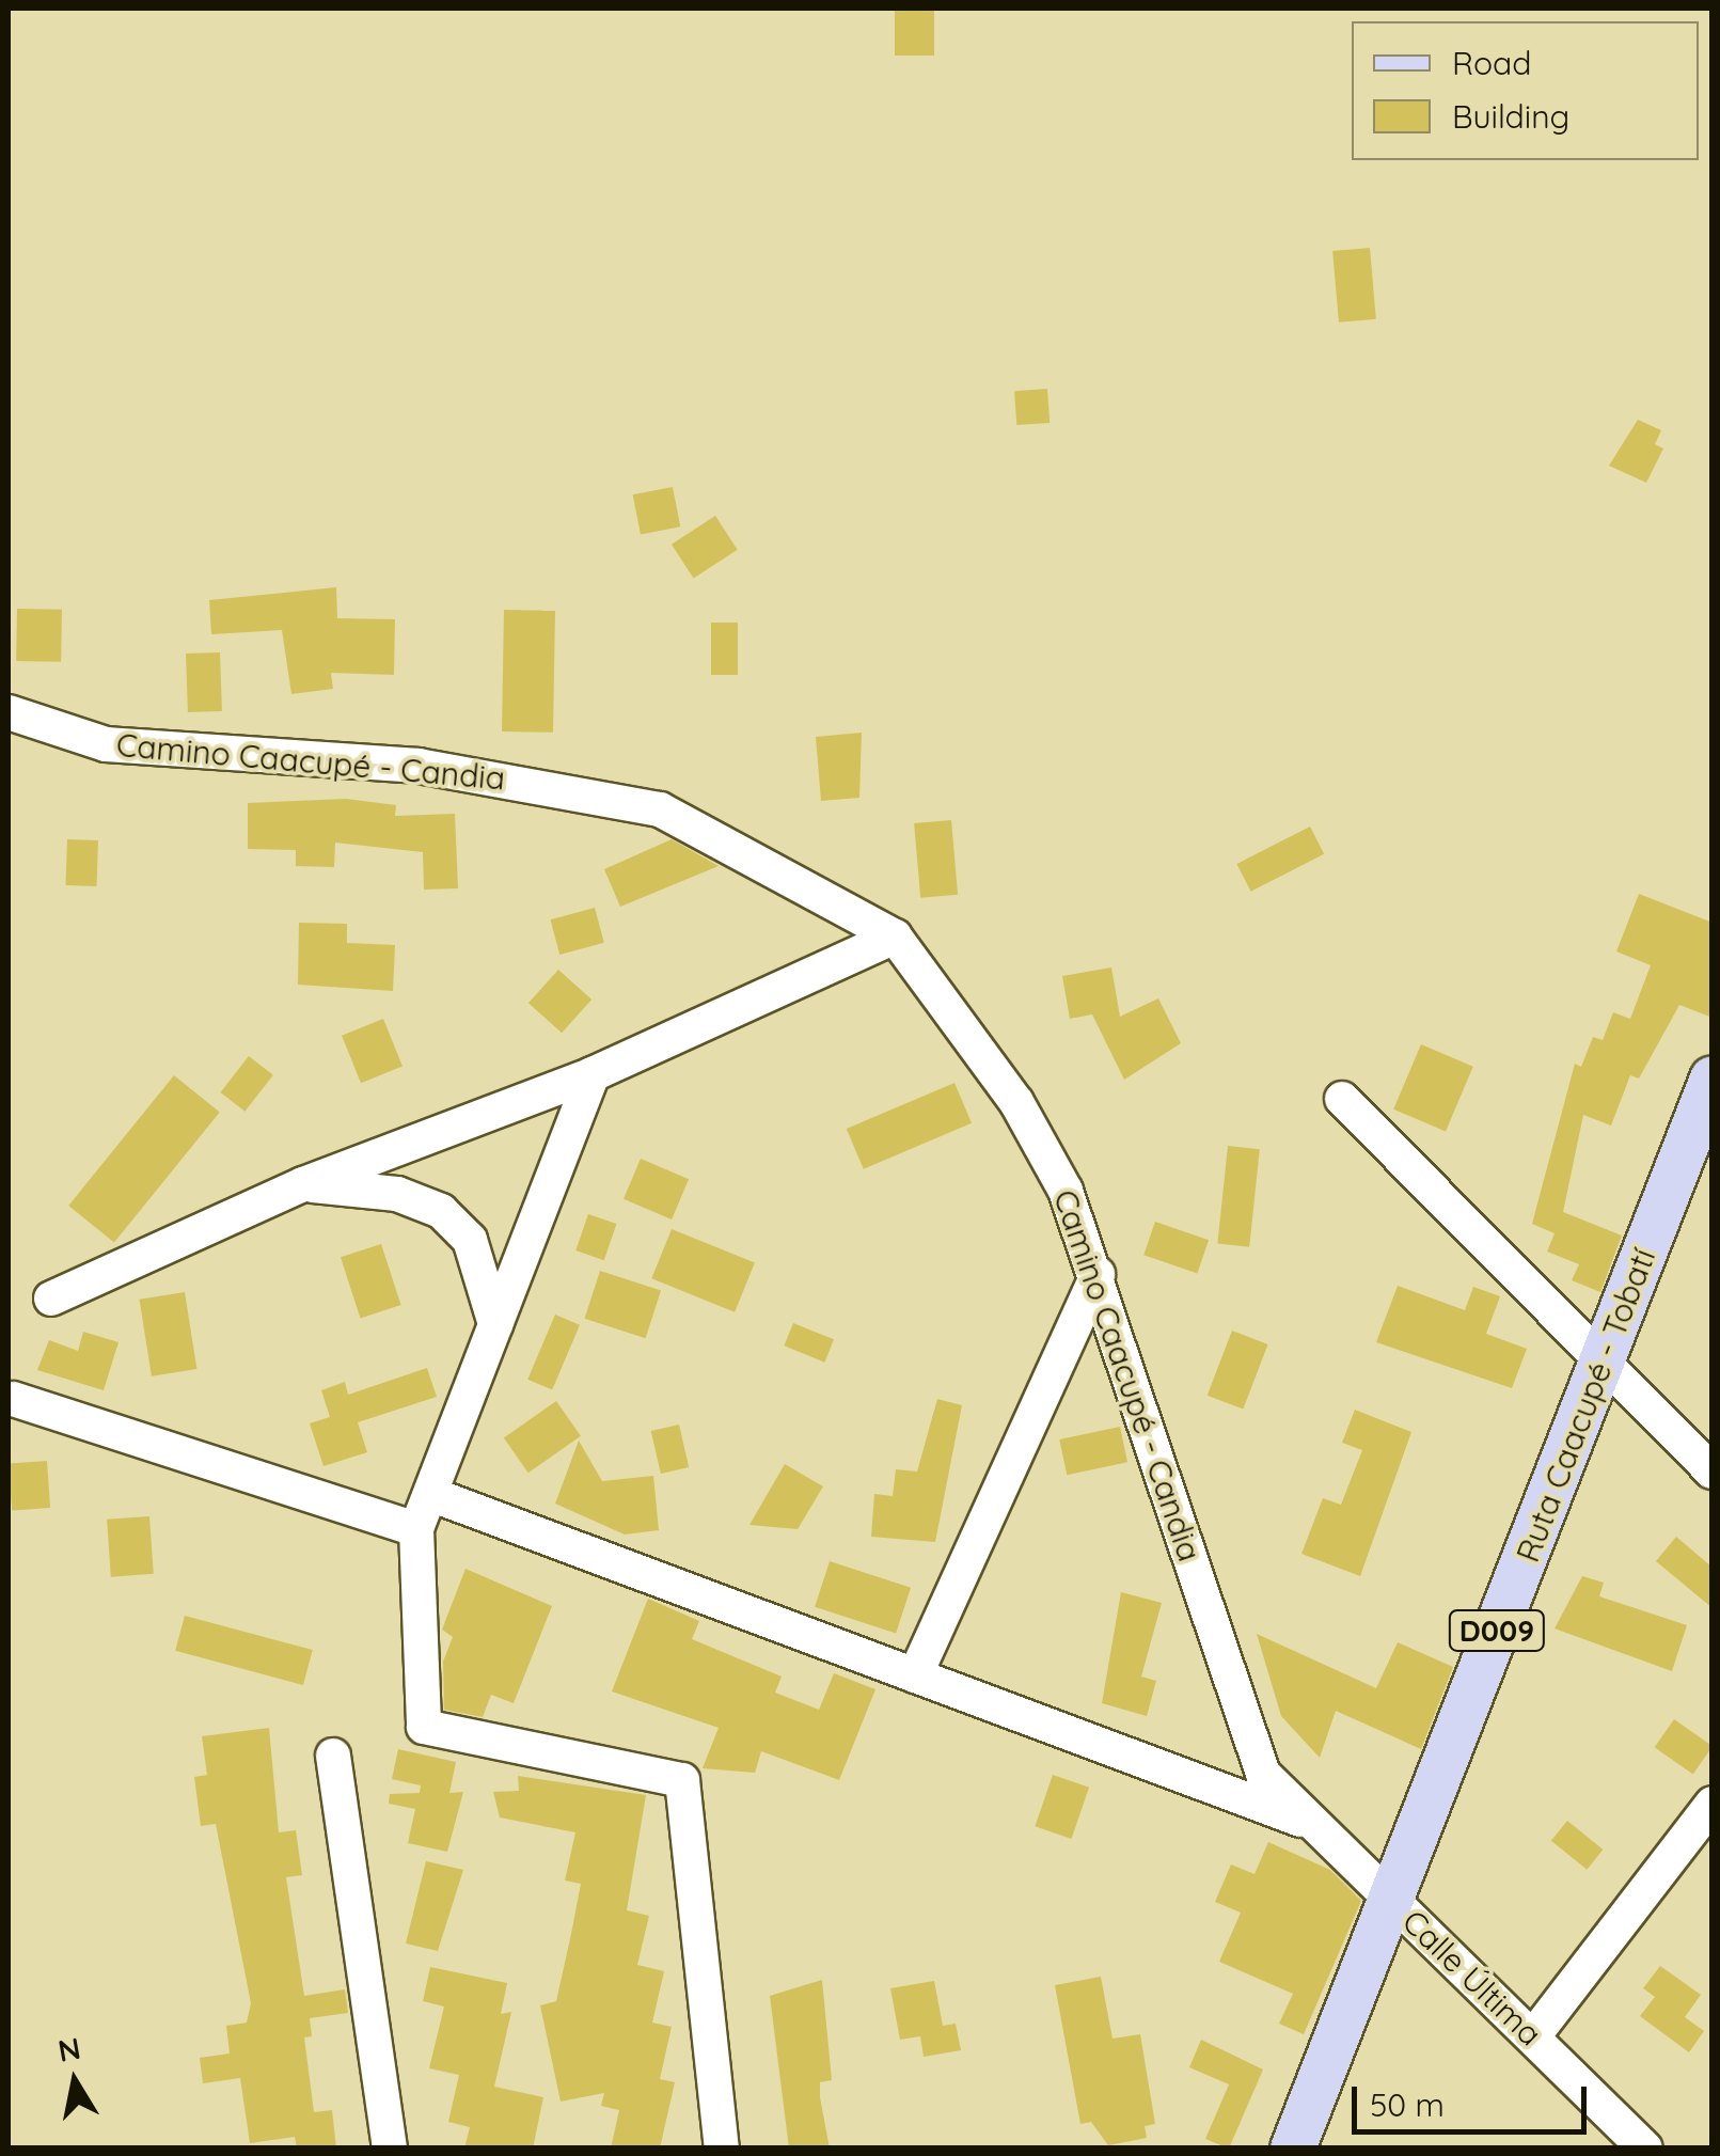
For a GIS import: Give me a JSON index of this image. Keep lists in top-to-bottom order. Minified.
{"streets":{"main road":["Ruta Caacupé - Tobatí","D009"],"street":["Camino Caacupé - Candia","Calle Última"]},"crossings":[["Camino Caacupé - Candia","Ruta Caacupé - Tobatí"],["Camino Caacupé - Candia","Calle Última"],["Ruta Caacupé - Tobatí","Calle Última"]],"legend":["Road","Building"],"scale_bar":"50 m","north":"top"}
